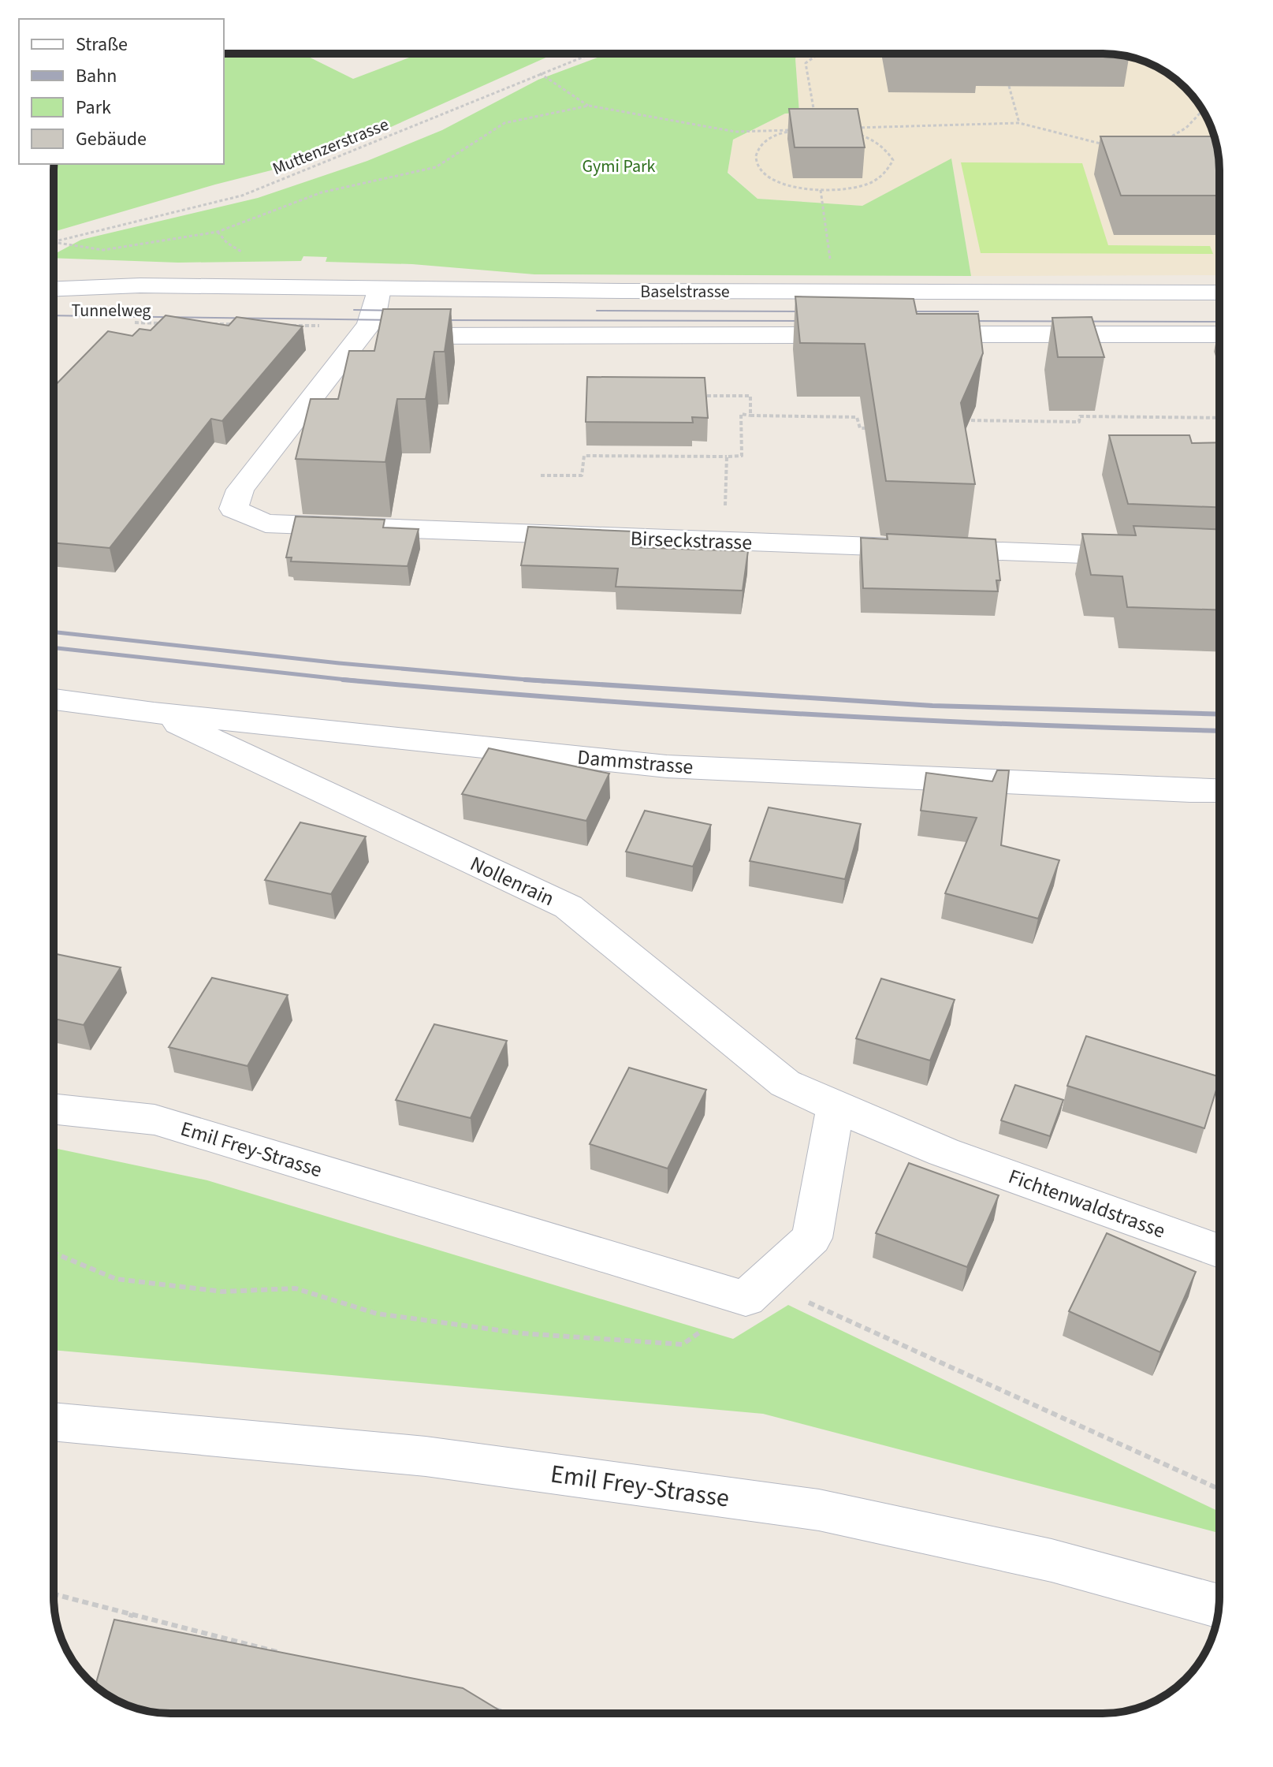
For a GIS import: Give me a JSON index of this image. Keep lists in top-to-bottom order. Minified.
{"streets":{"street":["Baselstrasse","Birseckstrasse","Dammstrasse","Nollenrain","Emil Frey-Strasse","Fichtenwaldstrasse"],"path":["Muttenzerstrasse","Tunnelweg"]},"crossings":[["Baselstrasse","Birseckstrasse"],["Dammstrasse","Nollenrain"],["Nollenrain","Fichtenwaldstrasse"]],"parks":["Gymi Park"],"legend":["Straße","Bahn","Park","Gebäude"]}
